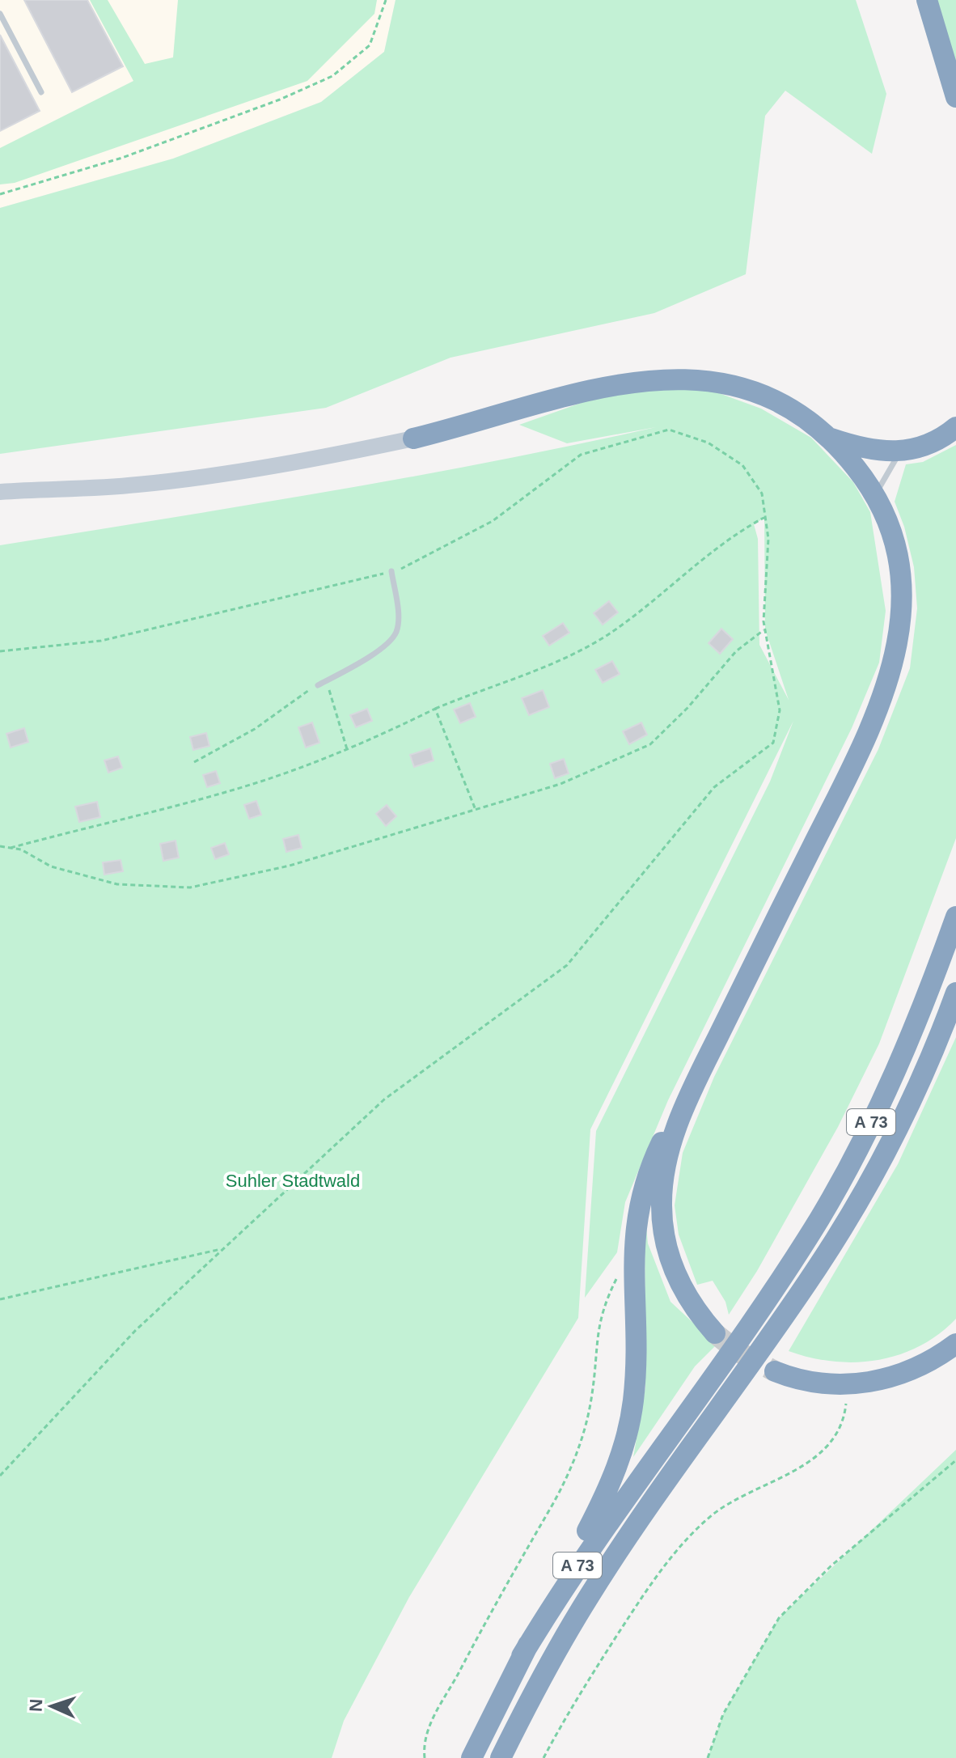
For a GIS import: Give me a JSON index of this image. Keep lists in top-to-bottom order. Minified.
{"streets":{"highway":["A 73"]},"parks":["Suhler Stadtwald"],"north":"left"}
